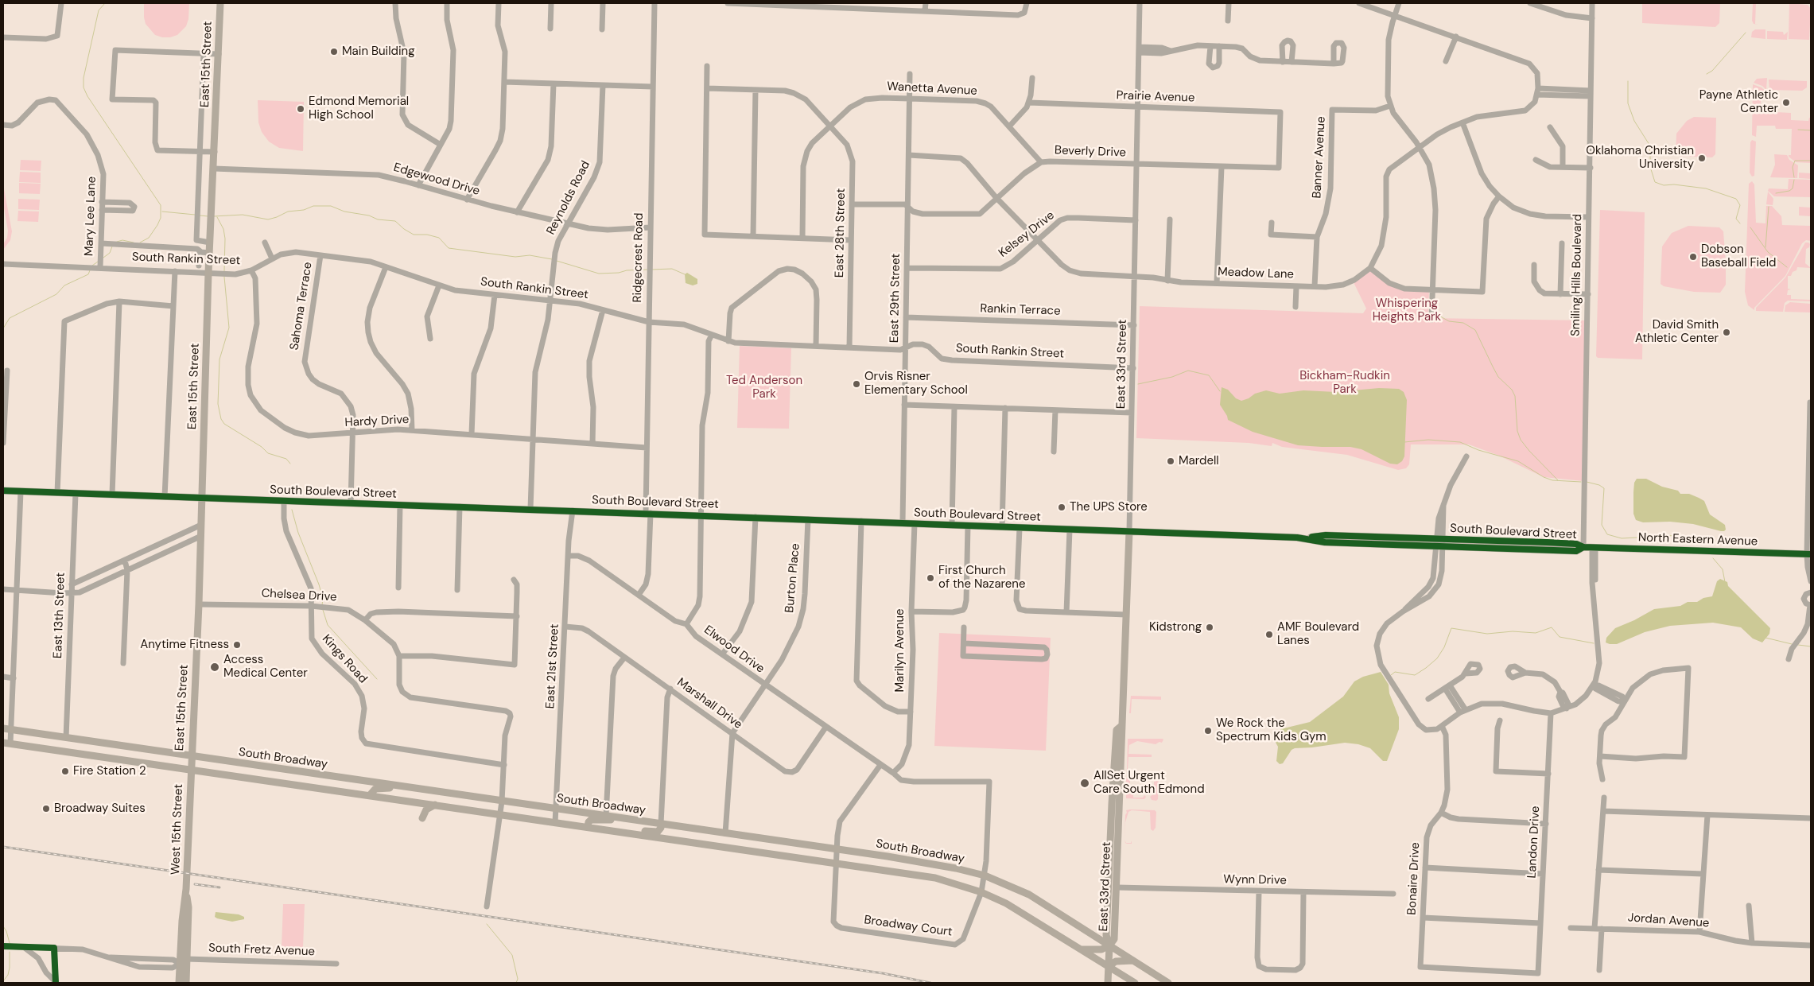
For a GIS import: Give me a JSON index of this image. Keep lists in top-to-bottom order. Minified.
{"streets":{"main road":["East 15th Street","East 33rd Street","South Boulevard Street","North Eastern Avenue","South Broadway","West 15th Street"],"street":["Wanetta Avenue","Prairie Avenue","Beverly Drive","Banner Avenue","Edgewood Drive","Reynolds Road","Mary Lee Lane","East 28th Street","Kelsey Drive","Ridgecrest Road","South Rankin Street","Meadow Lane","Smiling Hills Boulevard","East 29th Street","Sahoma Terrace","Rankin Terrace","Hardy Drive","Burton Place","Chelsea Drive","East 13th Street","Elwood Drive","Marilyn Avenue","Kings Road","East 21st Street","Marshall Drive","Landon Drive","Bonaire Drive","Wynn Drive","Jordan Avenue","Broadway Court","South Fretz Avenue"]},"crossings":[["East 15th Street","Edgewood Drive"],["East 15th Street","South Rankin Street"],["East 15th Street","South Boulevard Street"],["East 15th Street","Chelsea Drive"],["East 15th Street","South Broadway"],["East 15th Street","West 15th Street"],["Wanetta Avenue","Beverly Drive"],["Wanetta Avenue","East 28th Street"],["Wanetta Avenue","East 29th Street"],["Prairie Avenue","Beverly Drive"],["Prairie Avenue","East 33rd Street"],["Beverly Drive","East 28th Street"],["Beverly Drive","Meadow Lane"],["Beverly Drive","East 29th Street"],["Beverly Drive","East 33rd Street"],["Banner Avenue","Meadow Lane"],["Edgewood Drive","Reynolds Road"],["Edgewood Drive","Ridgecrest Road"],["Reynolds Road","South Rankin Street"],["Reynolds Road","Hardy Drive"],["Reynolds Road","South Boulevard Street"],["Mary Lee Lane","South Rankin Street"],["East 28th Street","South Rankin Street"],["Kelsey Drive","Meadow Lane"],["Kelsey Drive","East 29th Street"],["Kelsey Drive","East 33rd Street"],["Ridgecrest Road","South Rankin Street"],["Ridgecrest Road","Hardy Drive"],["Ridgecrest Road","South Boulevard Street"],["South Rankin Street","East 29th Street"],["South Rankin Street","Sahoma Terrace"],["South Rankin Street","East 33rd Street"],["South Rankin Street","Hardy Drive"],["South Rankin Street","Elwood Drive"],["Meadow Lane","East 29th Street"],["Meadow Lane","East 33rd Street"],["Smiling Hills Boulevard","South Boulevard Street"],["Smiling Hills Boulevard","North Eastern Avenue"],["East 29th Street","Rankin Terrace"],["East 29th Street","South Boulevard Street"],["Sahoma Terrace","Hardy Drive"],["Sahoma Terrace","South Boulevard Street"],["Rankin Terrace","East 33rd Street"],["East 33rd Street","South Boulevard Street"],["East 33rd Street","South Broadway"],["East 33rd Street","Wynn Drive"],["South Boulevard Street","North Eastern Avenue"],["South Boulevard Street","Burton Place"],["South Boulevard Street","East 13th Street"],["South Boulevard Street","Elwood Drive"],["South Boulevard Street","Marilyn Avenue"],["South Boulevard Street","Kings Road"],["South Boulevard Street","East 21st Street"],["Burton Place","Elwood Drive"],["Burton Place","Marshall Drive"],["Chelsea Drive","Kings Road"],["East 13th Street","South Broadway"],["Elwood Drive","Marilyn Avenue"],["Elwood Drive","Marshall Drive"],["Elwood Drive","Broadway Court"],["East 21st Street","Marshall Drive"],["East 21st Street","South Broadway"],["South Broadway","West 15th Street"],["South Broadway","Broadway Court"],["West 15th Street","South Fretz Avenue"],["Landon Drive","Bonaire Drive"]],"parks":["Whispering Heights Park","Bickham-Rudkin Park","Ted Anderson Park"],"places":["Main Building","Payne Athletic Center","Edmond Memorial High School","Oklahoma Christian University","Dobson Baseball Field","David Smith Athletic Center","Orvis Risner Elementary School","Mardell","The UPS Store","First Church of the Nazarene","Kidstrong","AMF Boulevard Lanes","Anytime Fitness","Access Medical Center","We Rock the Spectrum Kids Gym","Fire Station 2","AllSet Urgent Care South Edmond","Broadway Suites"]}
